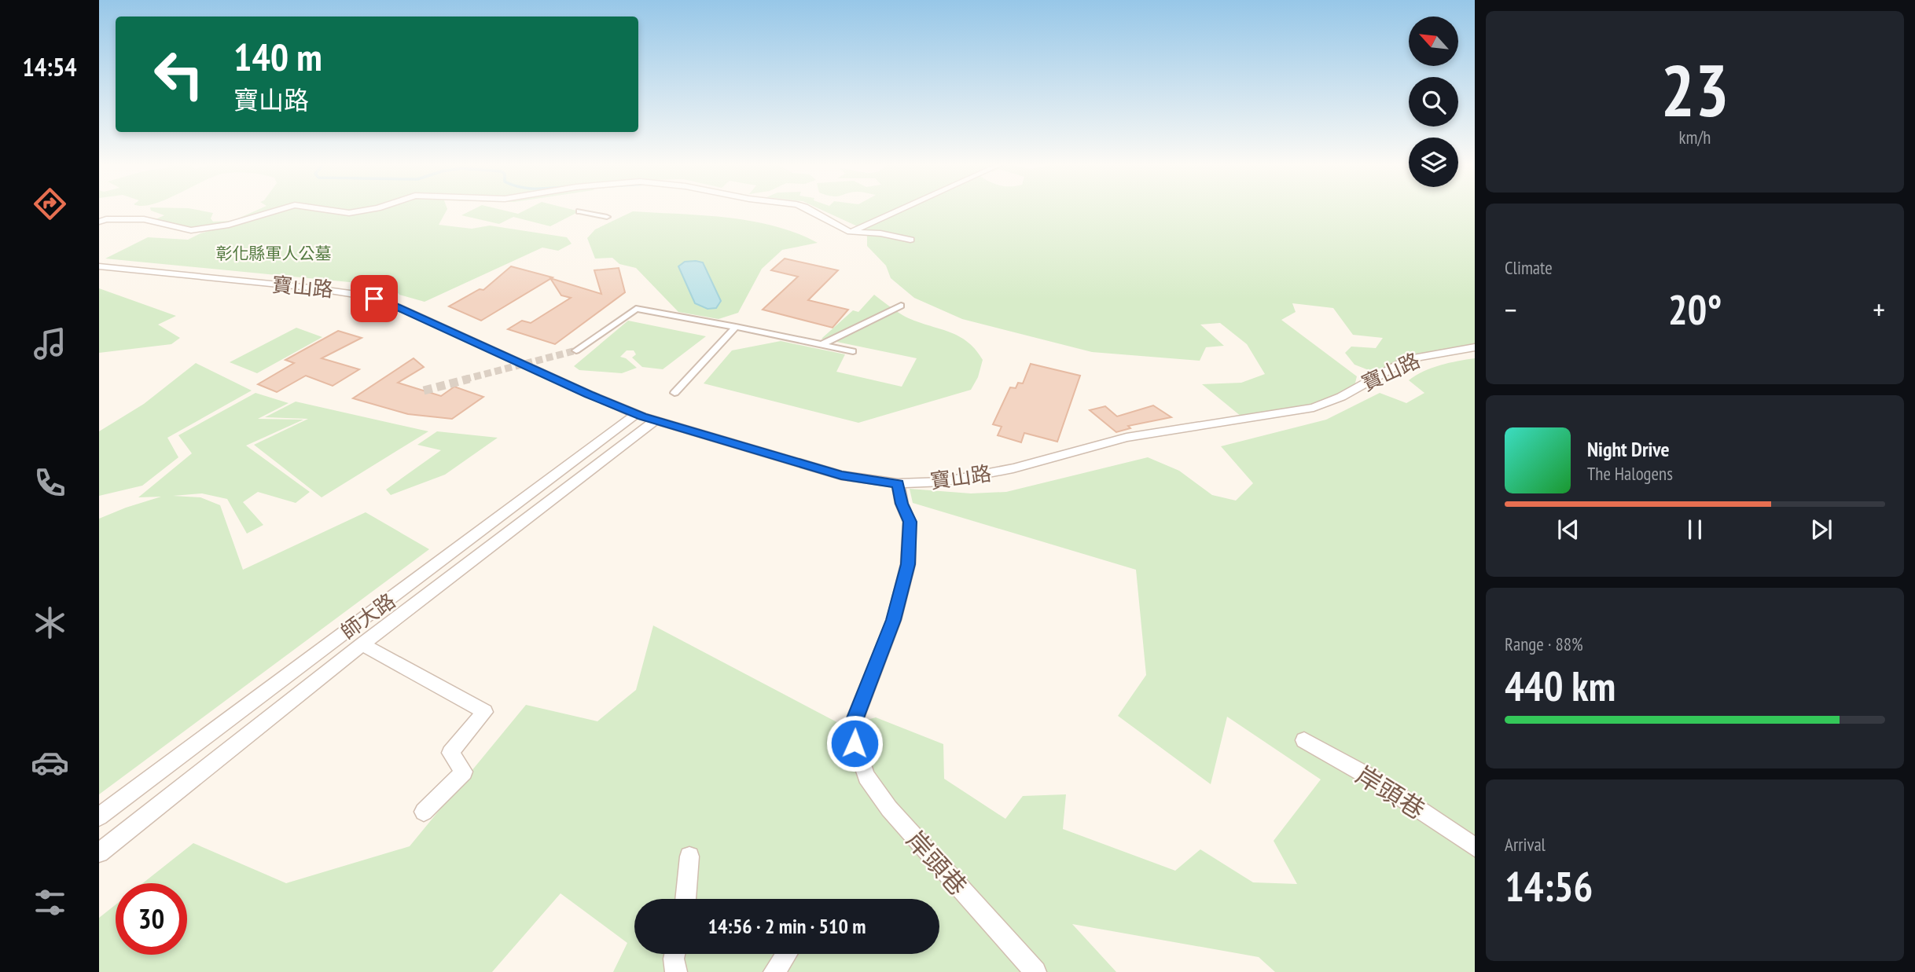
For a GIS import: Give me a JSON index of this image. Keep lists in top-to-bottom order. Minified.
{"streets":{"street":["寶山路","師大路","岸頭巷"]},"crossings":[["寶山路","師大路"],["寶山路","岸頭巷"]],"parks":["彰化縣軍人公墓"],"north":"top left","page":{"tabs":"14:54","tile":[["23","km/h"],"Climate",["Range · 88%","440 km"],["Arrival","14:56"]],"turn":["140 m","寶山路"],"heat":["−","20°","+"],"song":["Night Drive","The Halogens"],"limit":"30","trip":"14:56 · 2 min · 510 m"}}
